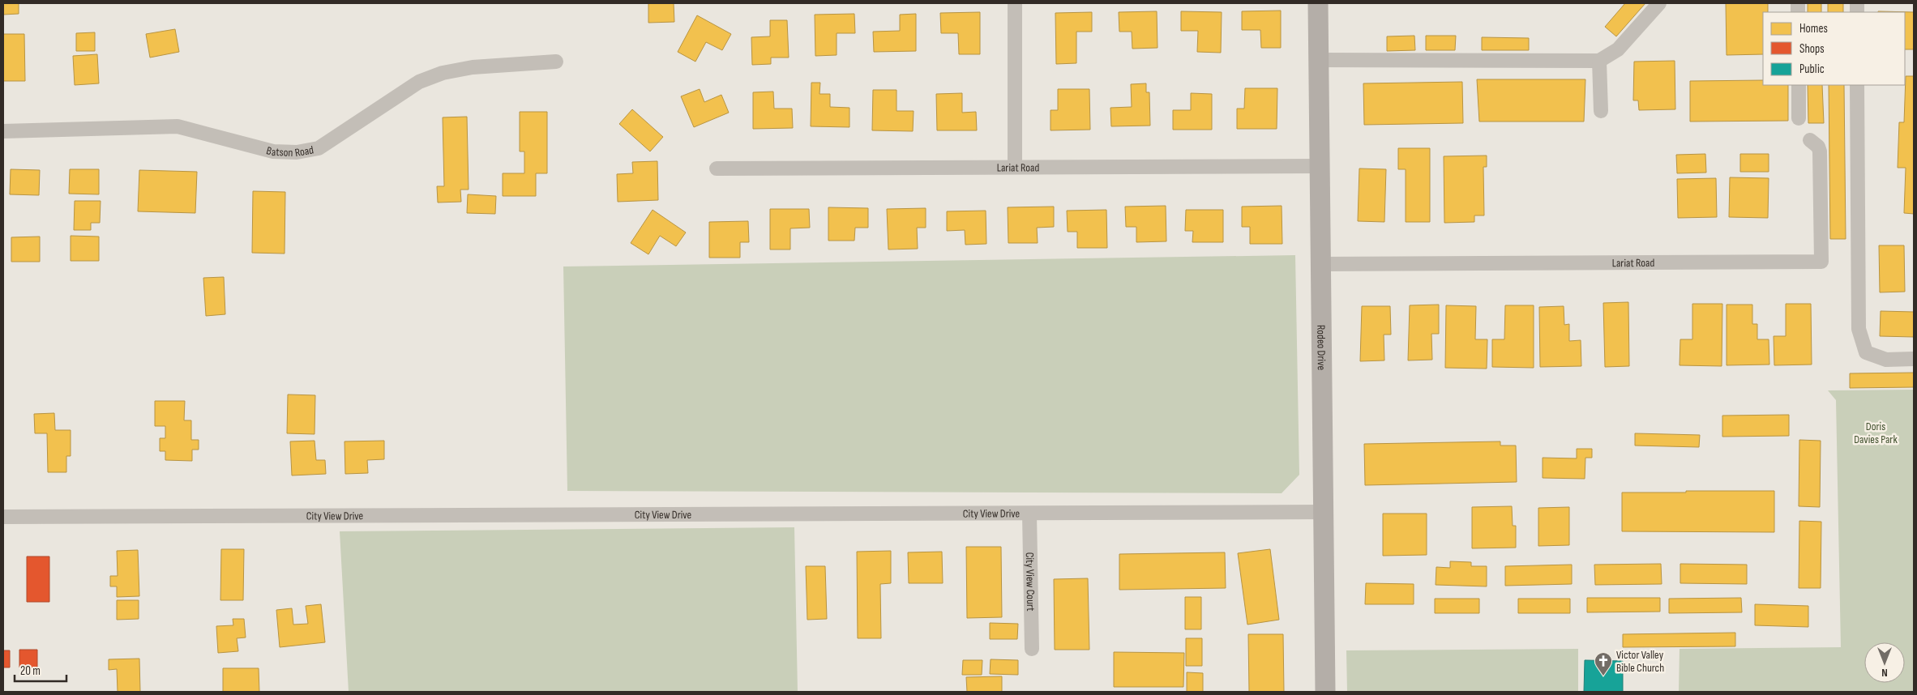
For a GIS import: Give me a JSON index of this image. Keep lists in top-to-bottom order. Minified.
{"streets":{"street":["Batson Road","Lariat Road","Rodeo Drive","City View Drive","City View Court"]},"crossings":[["Lariat Road","Rodeo Drive"],["Rodeo Drive","City View Drive"],["City View Drive","City View Court"]],"parks":["Doris Davies Park"],"places":{"church":["Victor Valley Bible Church"]},"legend":["Homes","Shops","Public"],"scale_bar":"20 m","north":"bottom"}
